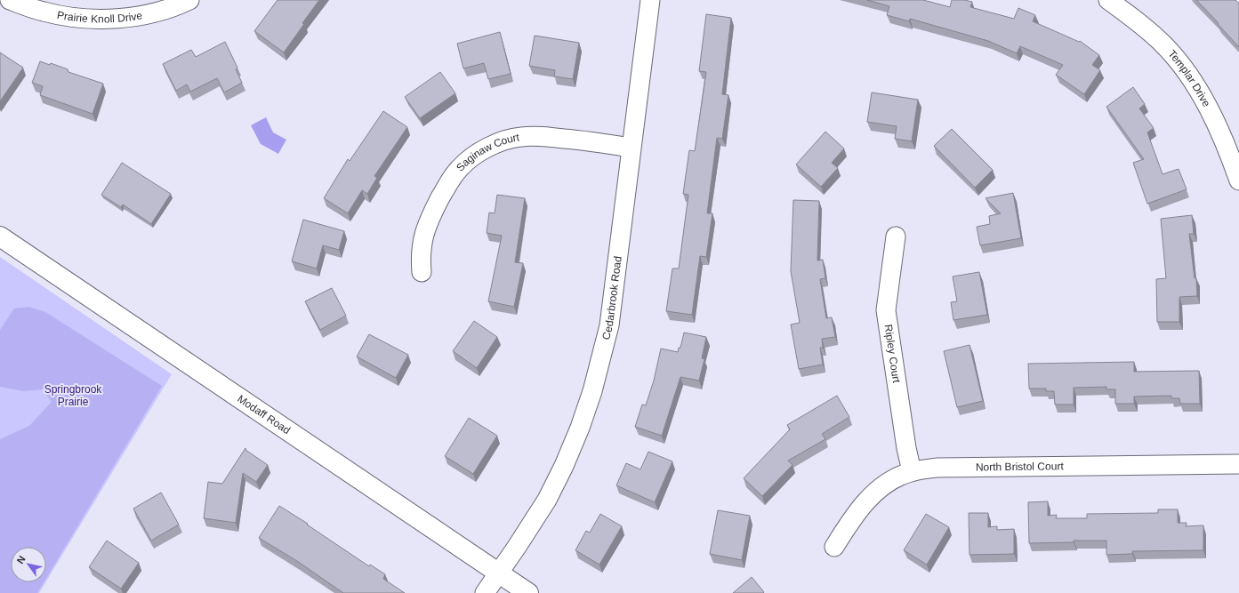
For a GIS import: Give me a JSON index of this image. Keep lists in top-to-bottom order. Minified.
{"streets":{"street":["Prairie Knoll Drive","Templar Drive","Saginaw Court","Cedarbrook Road","Ripley Court","Modaff Road","North Bristol Court"]},"crossings":[["Saginaw Court","Cedarbrook Road"],["Cedarbrook Road","Modaff Road"],["Ripley Court","North Bristol Court"]],"parks":["Springbrook Prairie"],"north":"top left"}
